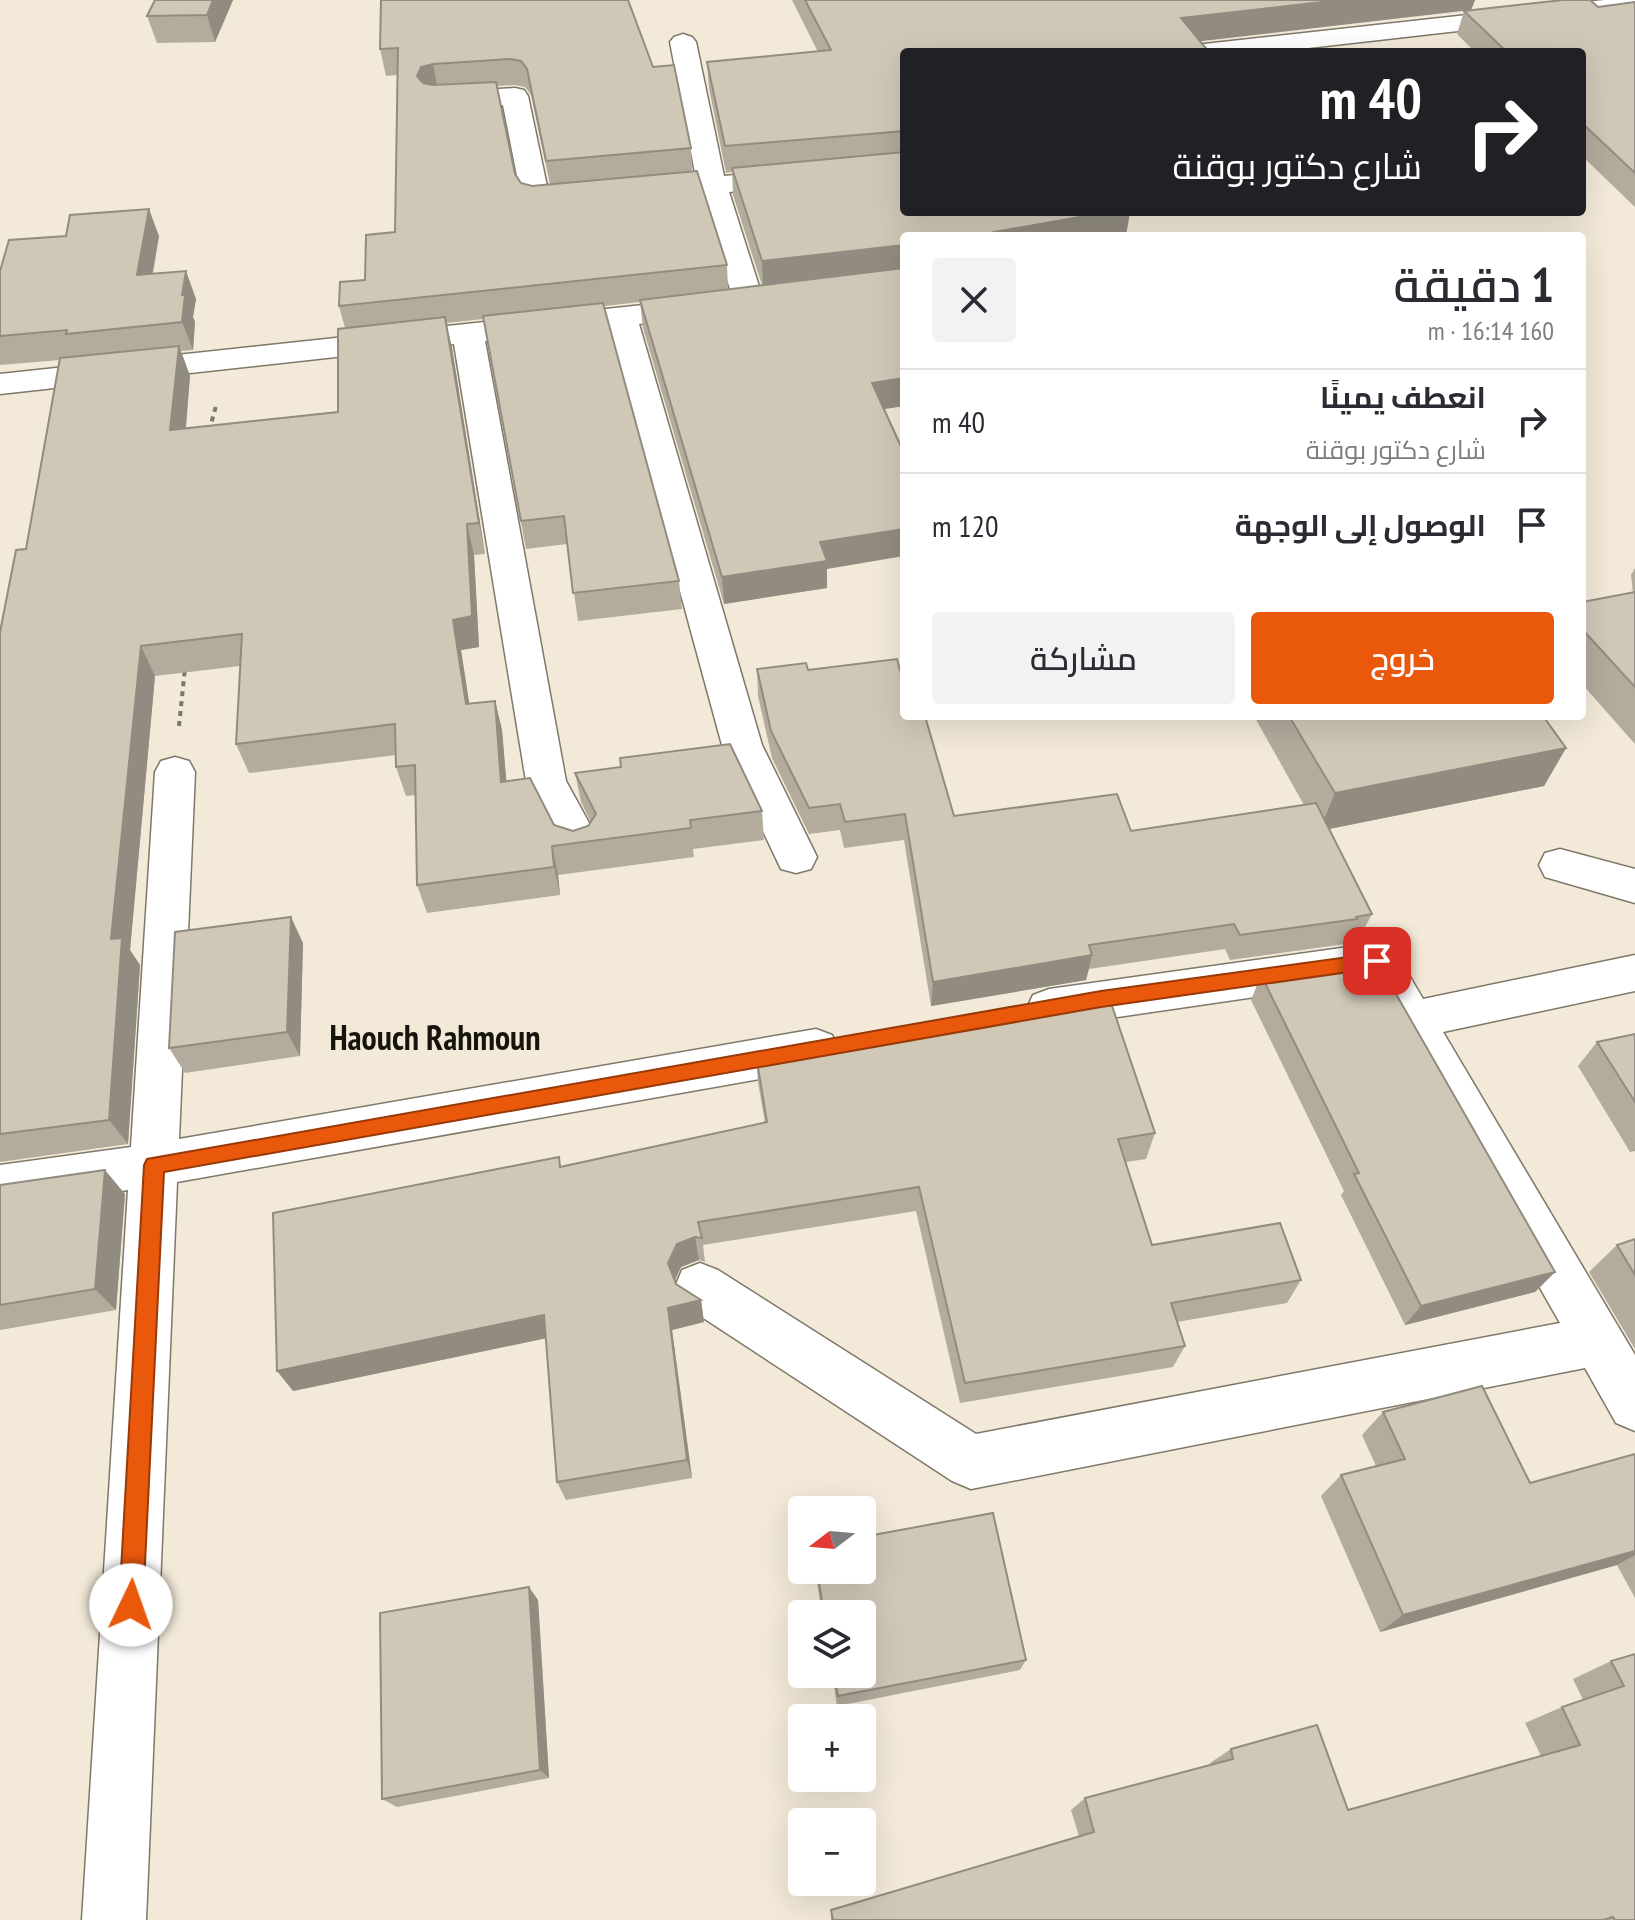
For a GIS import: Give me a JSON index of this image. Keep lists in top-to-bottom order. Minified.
{"districts":["Haouch Rahmoun"],"north":"left","page":{"turn":["40 m","شارع دكتور بوقنة"],"heading":["1 دقيقة","160 m · 16:14"],"list":[{"name":"انعطف يمينًا","note":"شارع دكتور بوقنة","value":"40 m"},{"name":"الوصول إلى الوجهة","value":"120 m"}],"buttons":["خروج","مشاركة"],"map_buttons":["+","−"]}}
